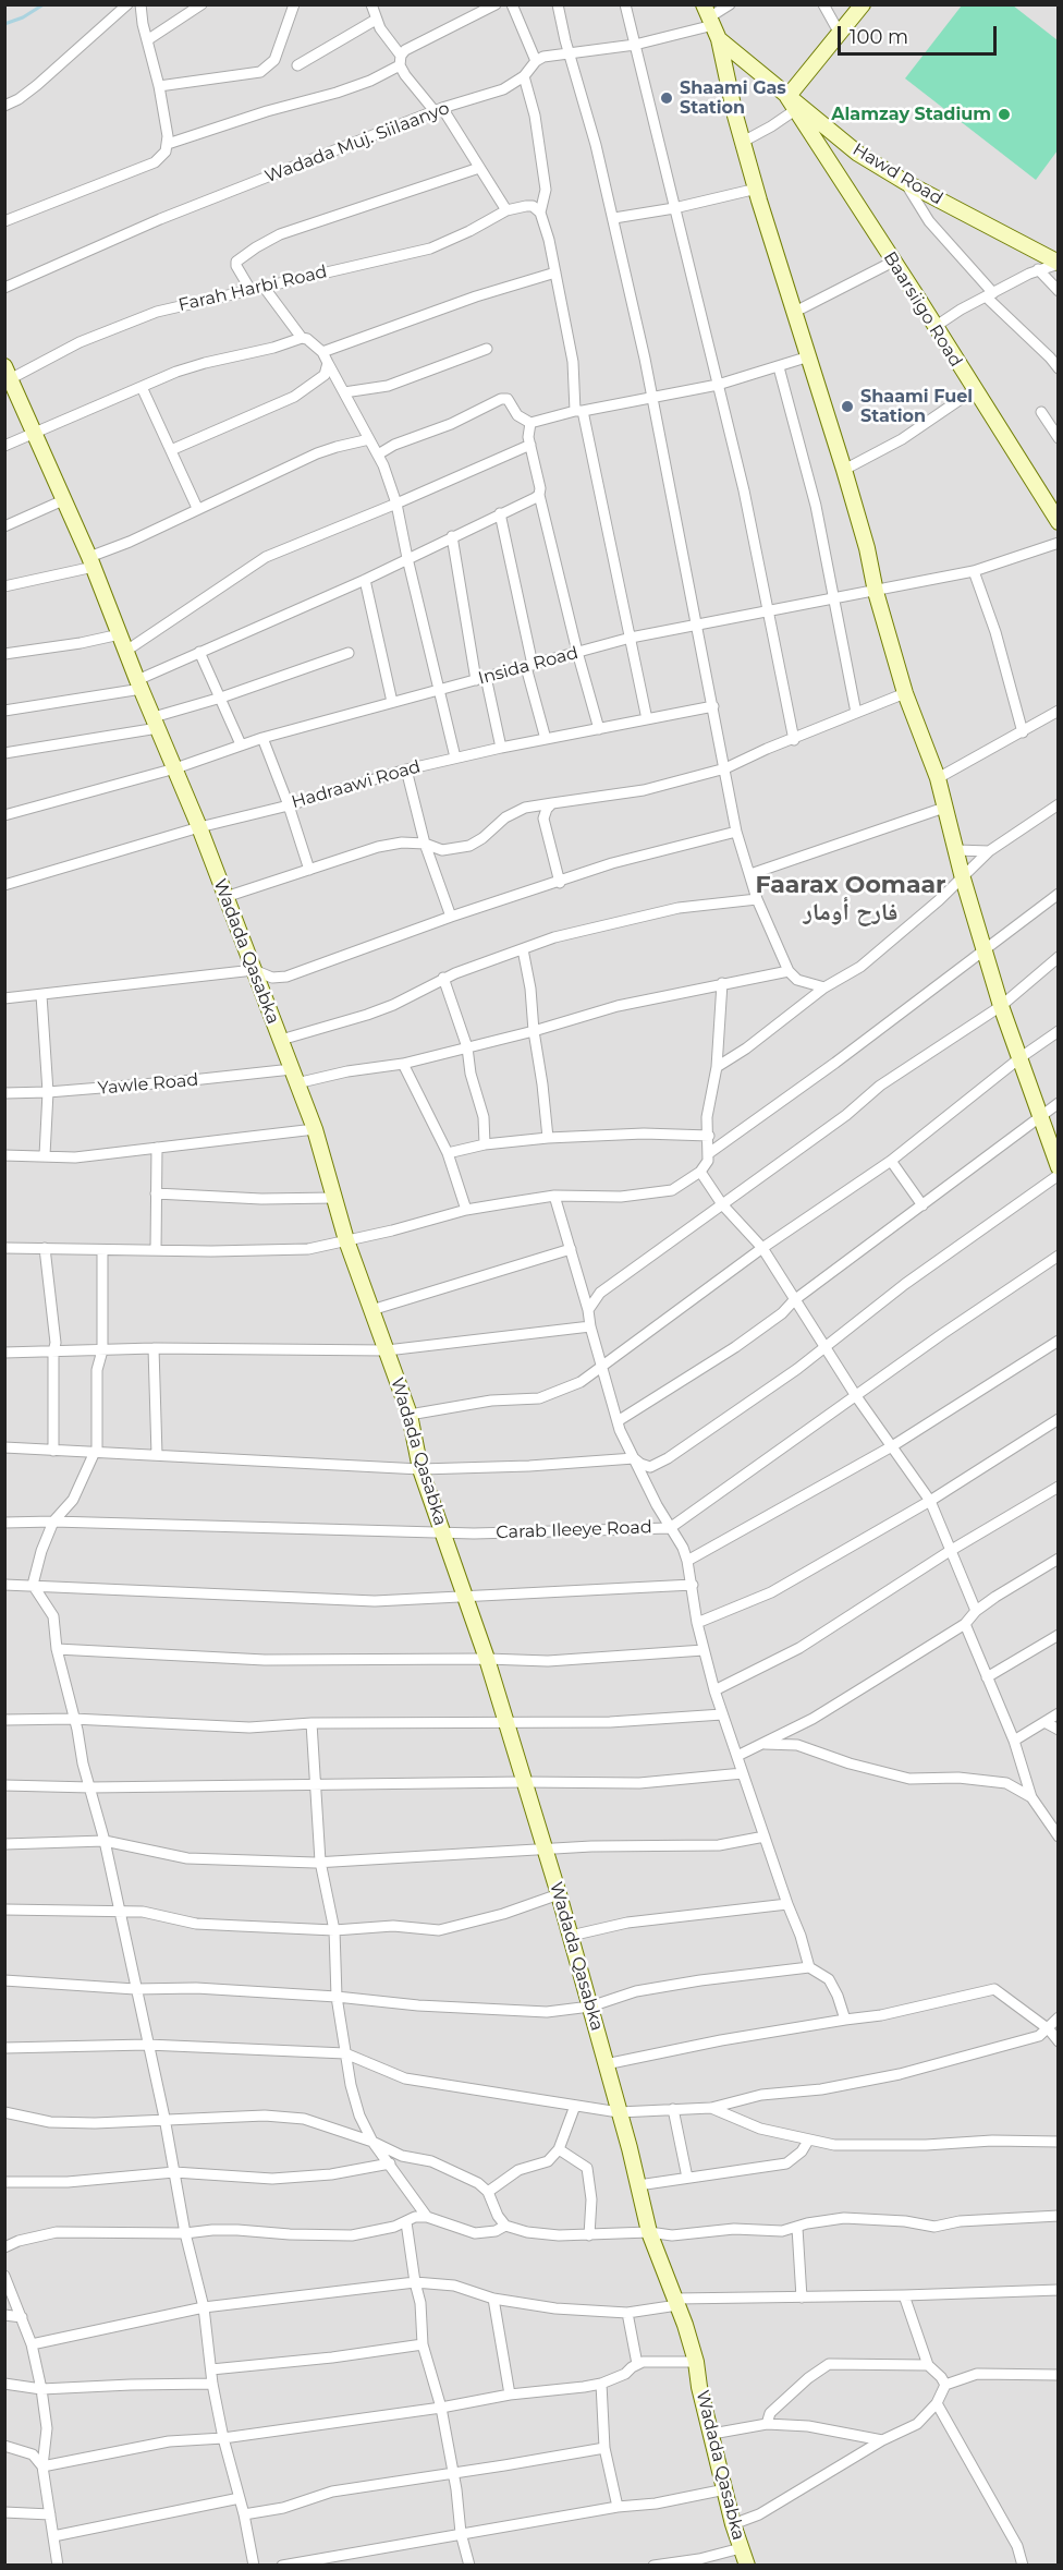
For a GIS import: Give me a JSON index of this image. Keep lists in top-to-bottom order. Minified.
{"streets":{"street":["Wadada Muj. Siilaanyo","Hawd Road","Farah Harbi Road","Baarsiigo Road","Insida Road","Hadraawi Road","Wadada Qasabka","Yawle Road","Carab Ileeye Road"]},"crossings":[["Hawd Road","Baarsiigo Road"],["Farah Harbi Road","Wadada Qasabka"],["Insida Road","Wadada Qasabka"],["Hadraawi Road","Wadada Qasabka"],["Wadada Qasabka","Yawle Road"],["Wadada Qasabka","Carab Ileeye Road"]],"districts":["Faarax Oomaar فارح أومار"],"places":["Shaami Gas Station","Alamzay Stadium","Shaami Fuel Station"],"scale_bar":"100 m"}
